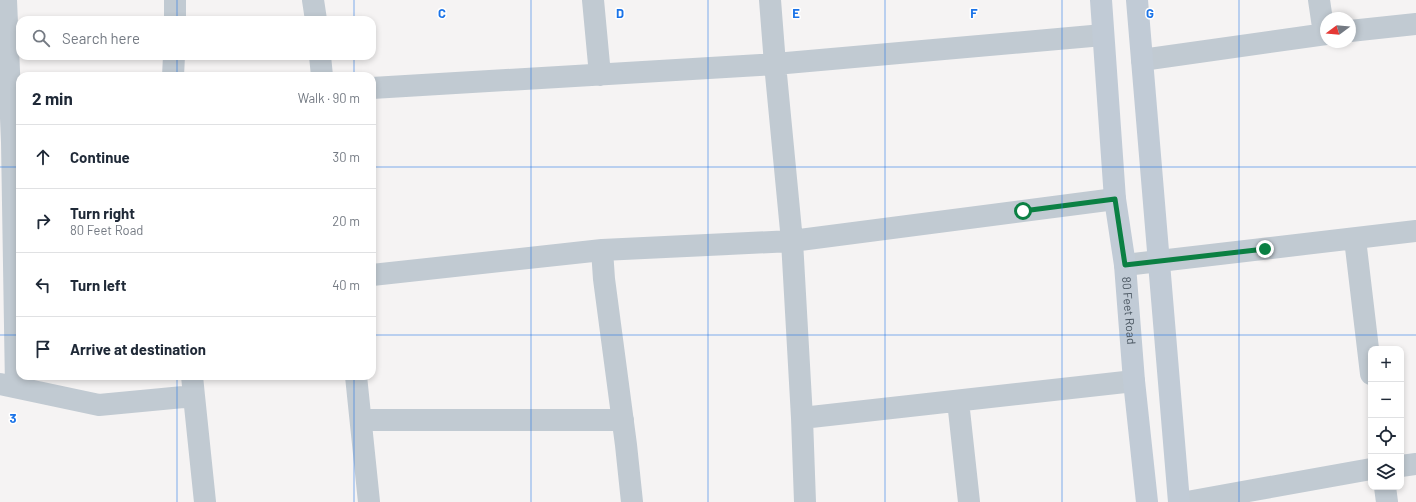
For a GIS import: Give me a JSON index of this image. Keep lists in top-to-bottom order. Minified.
{"streets":{"main road":["80 Feet Road"]},"north":"left","page":{"search":"Search here","heading":["2 min","Walk · 90 m"],"list":[["Continue","30 m"],["Turn right","80 Feet Road","20 m"],["Turn left","40 m"],"Arrive at destination"],"map_buttons":["+","−"]},"grid":{"columns":["C","D","E","F","G"],"rows":["3"]}}
